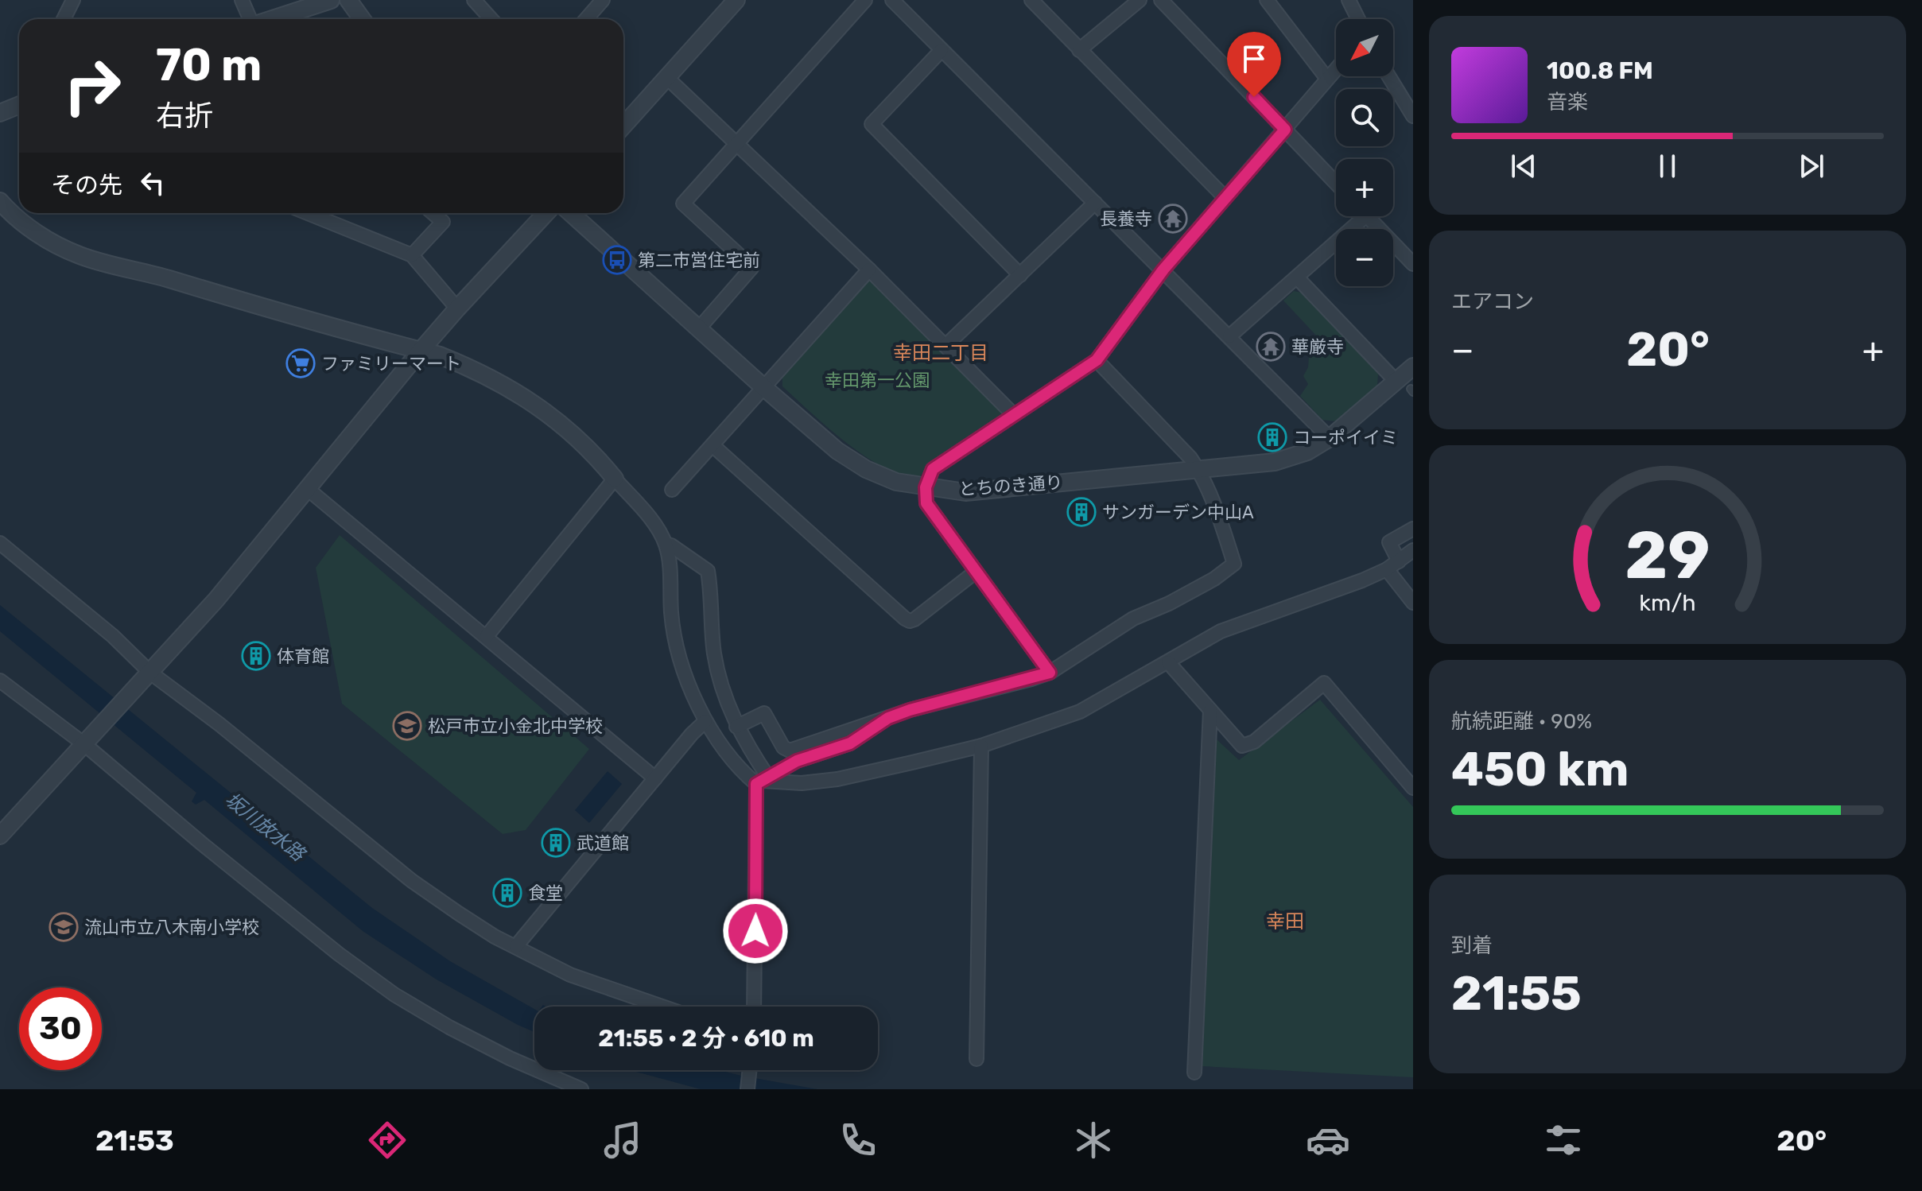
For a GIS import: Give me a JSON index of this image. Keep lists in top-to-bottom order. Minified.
{"streets":{"street":["とちのき通り"]},"districts":["幸田二丁目","幸田"],"water":["坂川放水路"],"parks":["幸田第一公園"],"places":{"temple":["長養寺","華厳寺"],"bus stop":["第二市営住宅前"],"supermarket":["ファミリーマート"],"building":["コーポイイミ","サンガーデン中山A","体育館","武道館","食堂"],"school or university":["松戸市立小金北中学校","流山市立八木南小学校"]},"north":"bottom left","page":{"map_buttons":["+","−"],"turn":["70 m","右折"],"song":["100.8 FM","音楽"],"then":"その先","tile":["エアコン",["航続距離 · 90%","450 km"],["到着","21:55"]],"heat":["−","20°","+"],"limit":"30","trip":"21:55 · 2 分 · 610 m","tabs":["21:53","20°"],"gauge":["29","km/h"]}}
